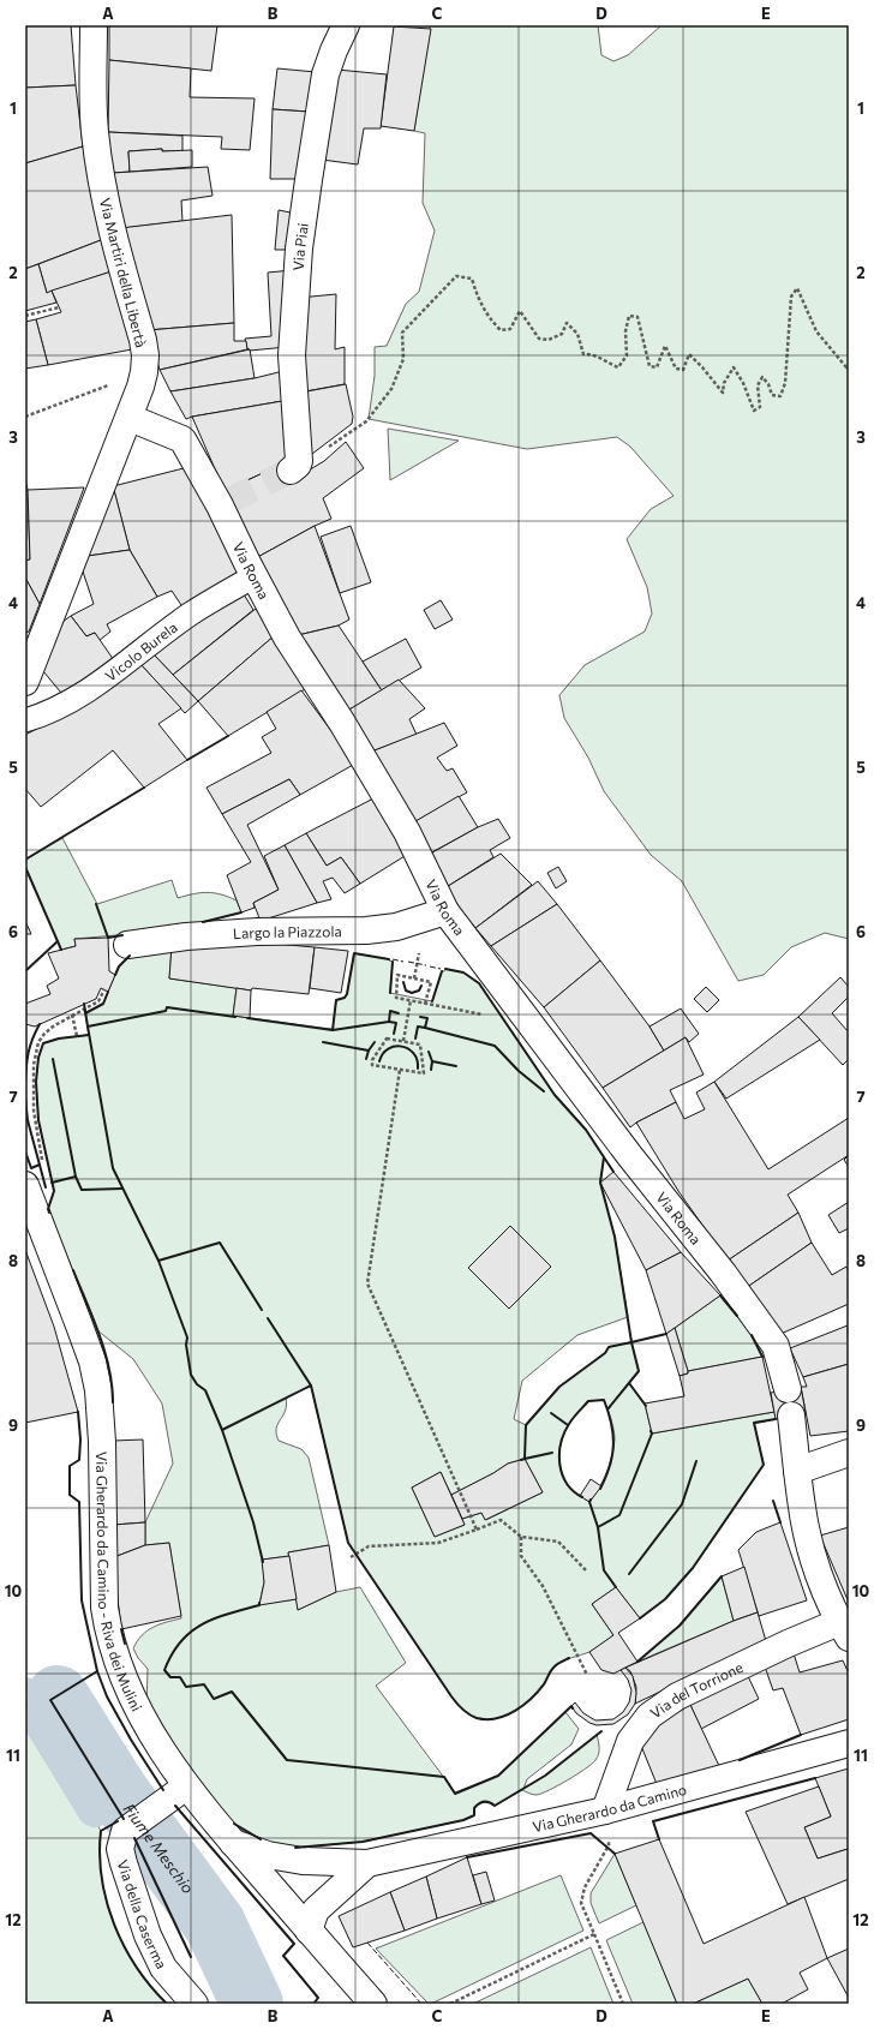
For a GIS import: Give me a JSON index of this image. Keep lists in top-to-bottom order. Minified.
{"streets":{"street":["Via Piai","Via Martiri della Libertà","Via Roma","Vicolo Burela","Largo la Piazzola","Via Gherardo da Camino - Riva dei Mulini","Via del Torrione","Via Gherardo da Camino","Via della Caserma"]},"crossings":[["Via Martiri della Libertà","Via Roma"],["Via Roma","Vicolo Burela"],["Via Roma","Largo la Piazzola"],["Via Gherardo da Camino - Riva dei Mulini","Via Gherardo da Camino"],["Via Gherardo da Camino - Riva dei Mulini","Via della Caserma"],["Via del Torrione","Via Gherardo da Camino"]],"water":["Fiume Meschio"],"grid":{"columns":["A","B","C","D","E"],"rows":["1","2","3","4","5","6","7","8","9","10","11","12"]}}
